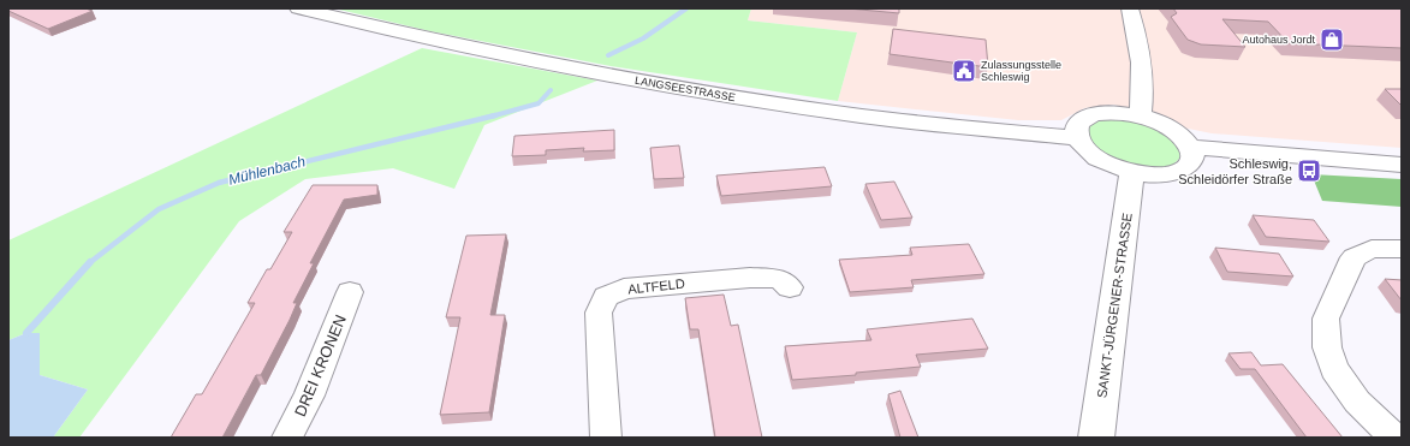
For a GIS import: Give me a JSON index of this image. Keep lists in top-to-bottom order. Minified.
{"streets":{"street":["LANGSEESTRASSE","ALTFELD","SANKT-JÜRGENER-STRASSE","DREI KRONEN"]},"water":["Mühlenbach"],"places":{"shop":["Autohaus Jordt"],"public building":["Zulassungsstelle Schleswig"],"bus stop":["Schleswig, Schleidörfer Straße"]}}
